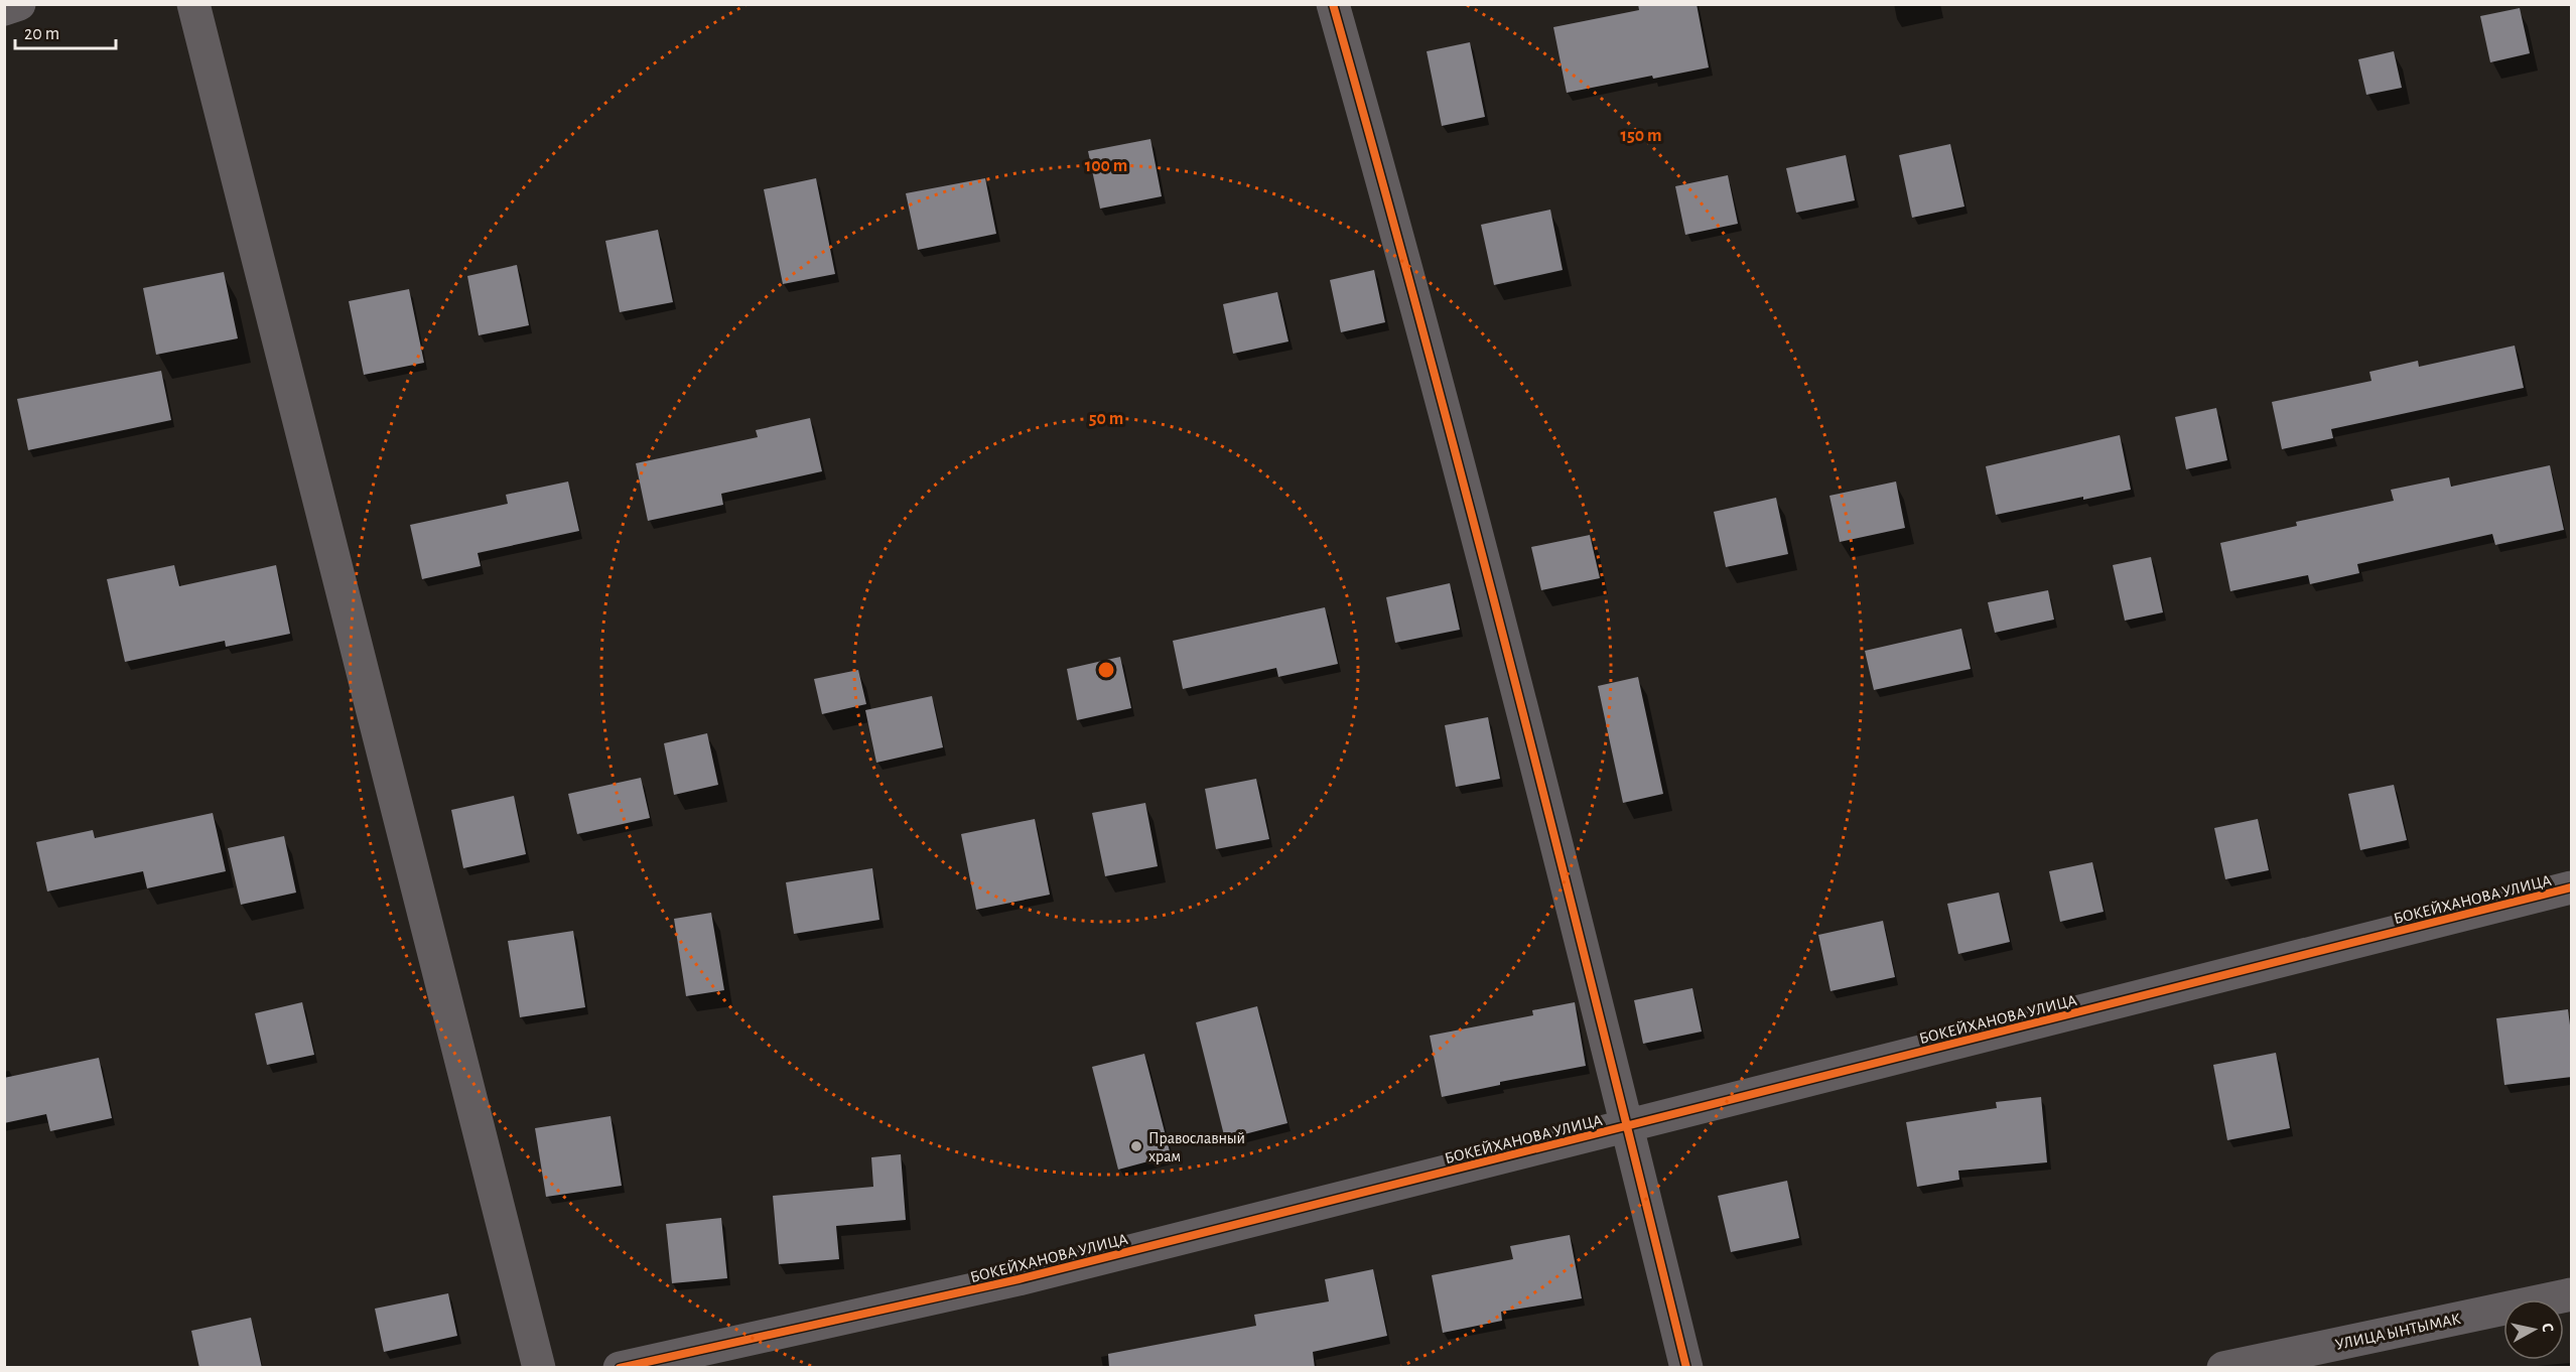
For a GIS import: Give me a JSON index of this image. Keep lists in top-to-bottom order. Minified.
{"streets":{"street":["БОКЕЙХАНОВА УЛИЦА","УЛИЦА ЫНТЫМАК"]},"places":["Православный храм"],"scale_bar":"20 m","north":"right","rings":["150 m","100 m","50 m"]}
